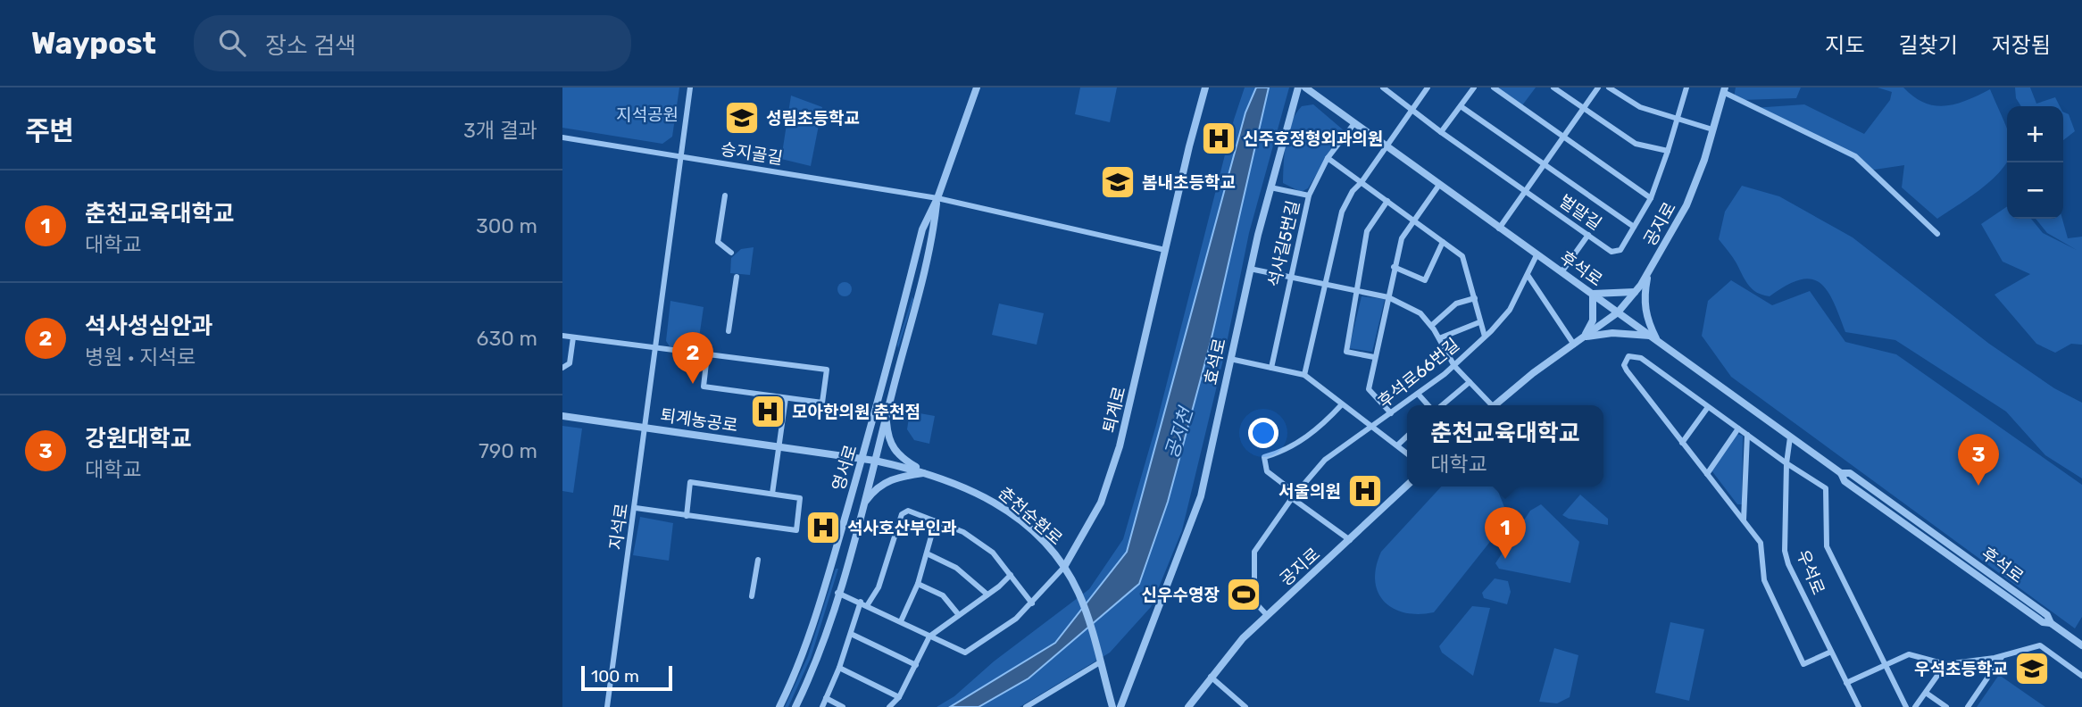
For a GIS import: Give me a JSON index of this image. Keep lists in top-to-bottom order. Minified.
{"streets":{"street":["승지골길","벌말길","공지로","석사길5번길","후석로","효석로","후석로66번길","퇴계로","퇴계농공로","영서로","춘천순환로","지석로","우석로"]},"crossings":[["승지골길","영서로"],["승지골길","지석로"],["공지로","후석로"],["공지로","후석로66번길"],["석사길5번길","후석로"],["후석로","후석로66번길"],["후석로","우석로"],["퇴계로","춘천순환로"],["퇴계농공로","영서로"],["퇴계농공로","춘천순환로"],["퇴계농공로","지석로"],["영서로","춘천순환로"]],"water":["공지천"],"parks":["지석공원"],"places":{"school or university":["성림초등학교","봄내초등학교","우석초등학교"],"hospital":["신주호정형외과의원","모아한의원 춘천점","서울의원","석사호산부인과"],"sports":["신우수영장"]},"scale_bar":"100 m","page":{"header":"Waypost","search":"장소 검색","nav":["지도","길찾기","저장됨"],"heading":["주변","3개 결과"],"map_buttons":["+","−"],"list":[{"mark":"1","name":"춘천교육대학교","note":"대학교","value":"300 m"},{"mark":"2","name":"석사성심안과","note":"병원 · 지석로","value":"630 m"},{"mark":"3","name":"강원대학교","note":"대학교","value":"790 m"}],"pins":["2","3","1"],"popup":["춘천교육대학교","대학교"],"scale":"100 m"}}
